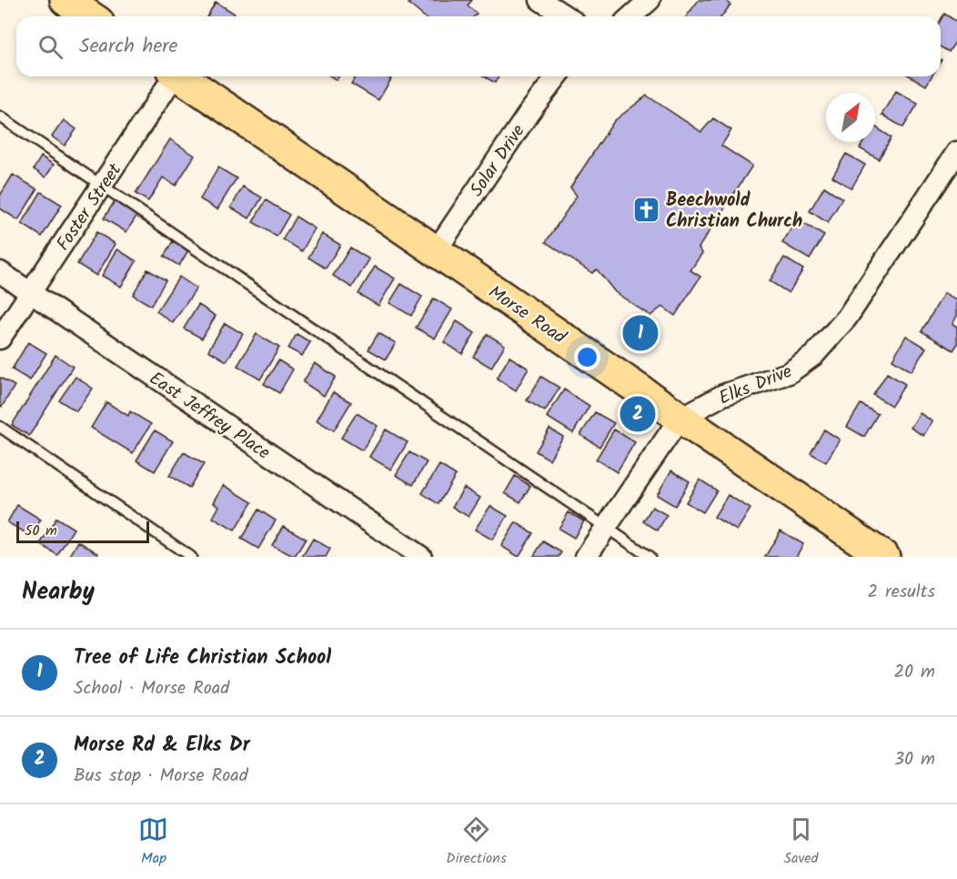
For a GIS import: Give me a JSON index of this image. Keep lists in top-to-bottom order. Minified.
{"streets":{"main road":["Morse Road"],"street":["Solar Drive","Foster Street","Elks Drive","East Jeffrey Place"]},"crossings":[["Solar Drive","Morse Road"],["Foster Street","East Jeffrey Place"],["Morse Road","Elks Drive"]],"places":{"church":["Beechwold Christian Church"]},"scale_bar":"50 m","north":"top right","page":{"search":"Search here","pins":["1","2"],"scale":"50 m","heading":["Nearby","2 results"],"list":[{"mark":"1","name":"Tree of Life Christian School","note":"School · Morse Road","value":"20 m"},{"mark":"2","name":"Morse Rd & Elks Dr","note":"Bus stop · Morse Road","value":"30 m"}],"nav":["Map","Directions","Saved"]}}
